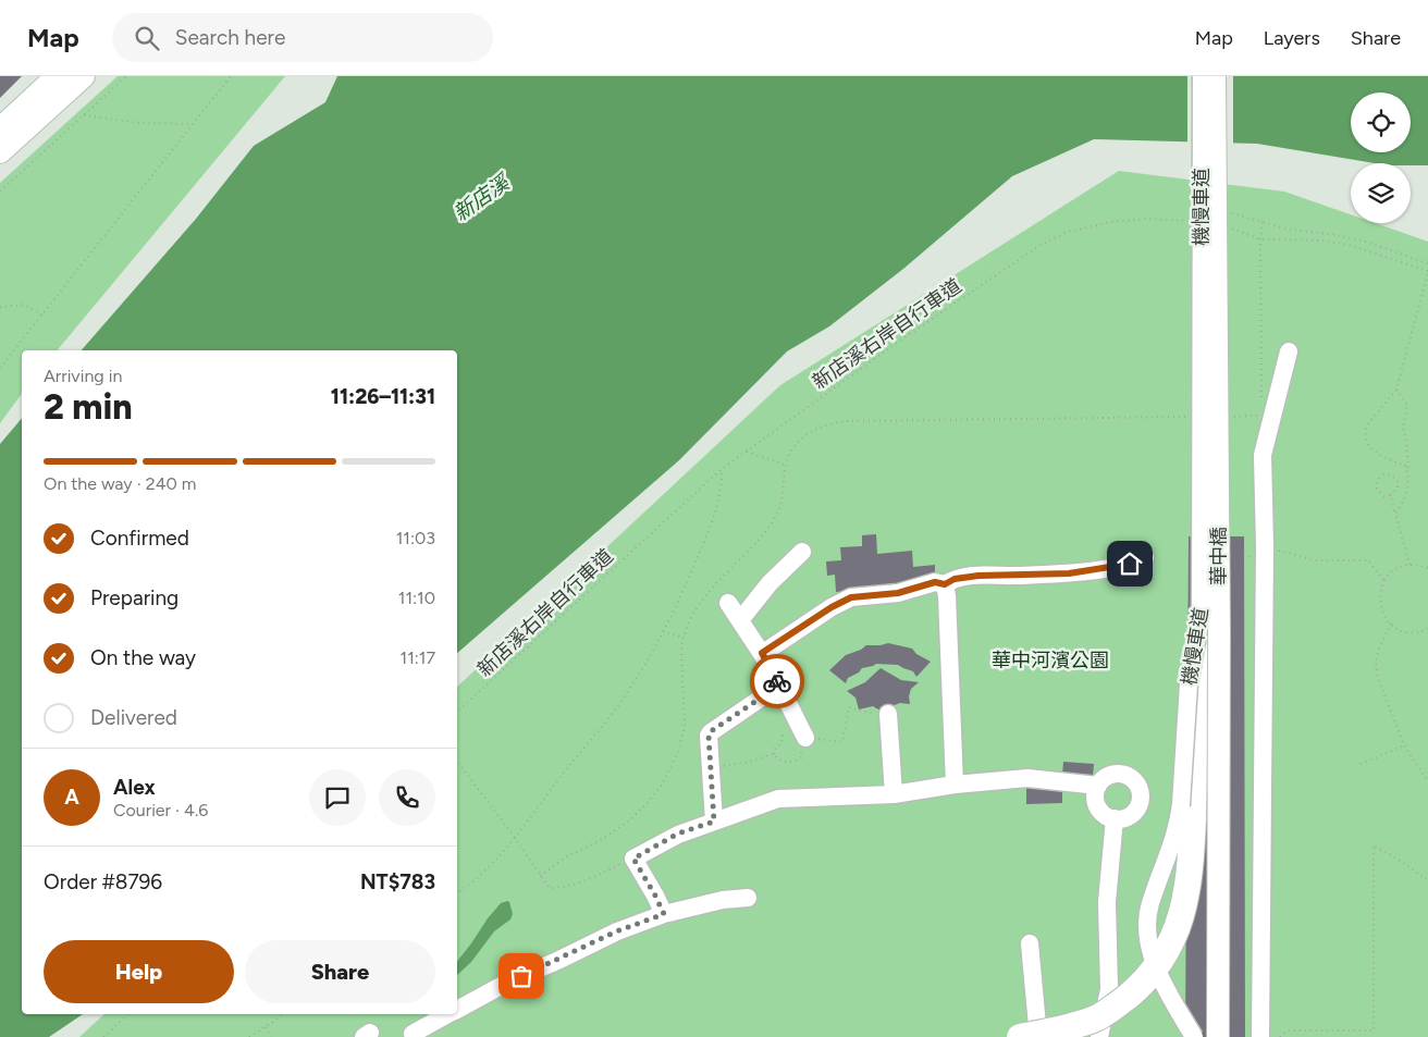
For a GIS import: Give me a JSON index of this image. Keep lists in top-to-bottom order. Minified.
{"streets":{"main road":["華中橋"],"lane":["機慢車道"],"path":["新店溪右岸自行車道"]},"water":["新店溪"],"parks":["華中河濱公園"],"page":{"header":"Map","search":"Search here","nav":["Map","Layers","Share"],"heading":["2 min","Arriving in","11:26–11:31"],"panel":["Alex","Courier · 4.6","Order #8796","NT$783"],"bar":"On the way · 240 m","list":[["Confirmed","11:03"],["Preparing","11:10"],["On the way","11:17"],"Delivered"],"round":"A","buttons":["Help","Share"]}}
